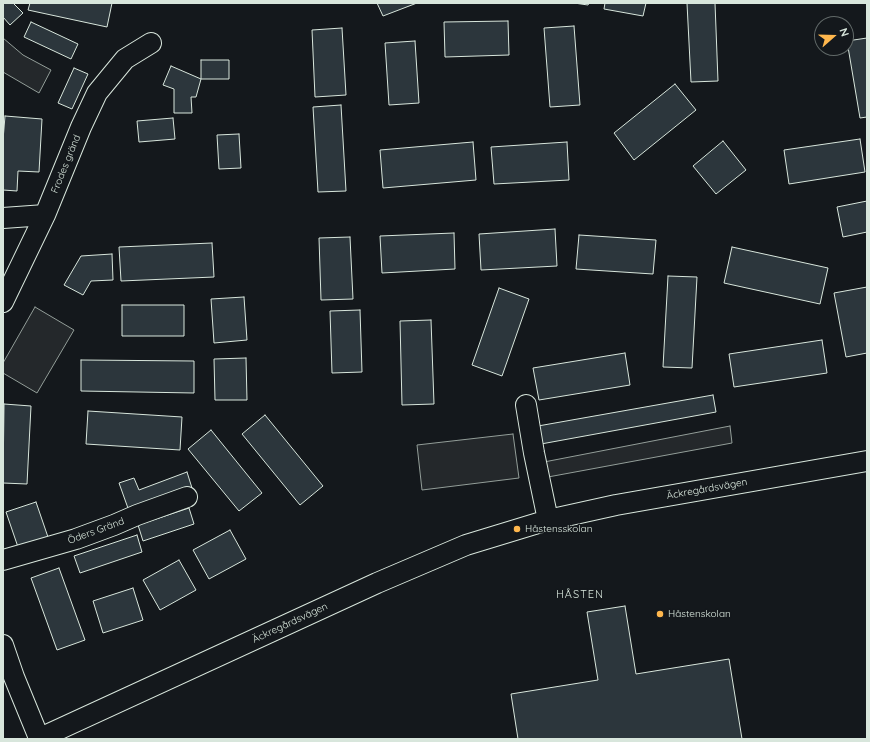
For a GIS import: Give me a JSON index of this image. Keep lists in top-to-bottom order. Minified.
{"streets":{"street":["Frodes gränd","Äckregårdsvägen","Öders Gränd"]},"districts":["HÅSTEN"],"places":["Håstensskolan","Håstenskolan"],"north":"right"}
